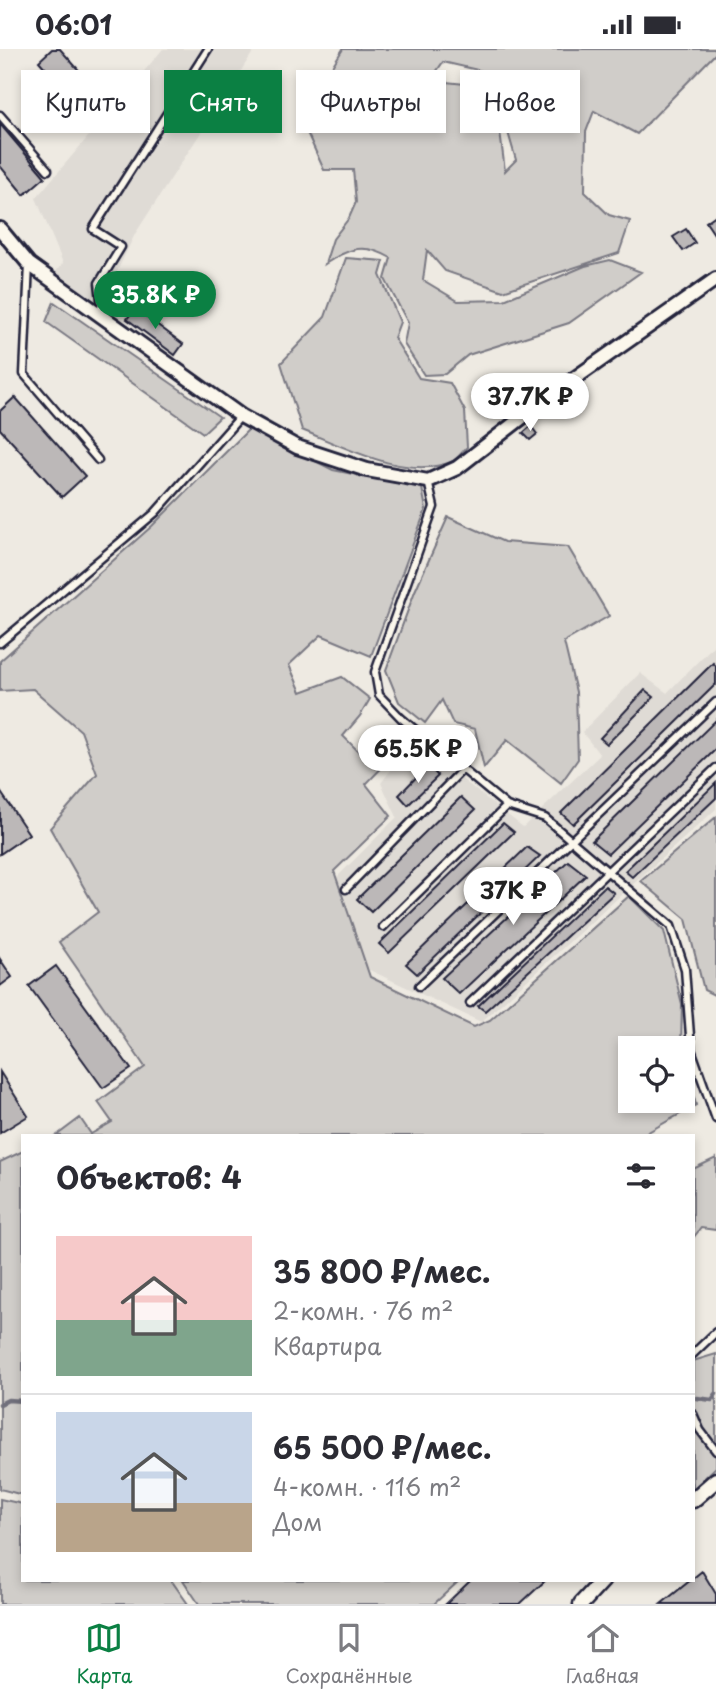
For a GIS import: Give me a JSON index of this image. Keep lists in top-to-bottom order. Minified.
{"page":{"status":"06:01","chip":["Купить","Снять","Фильтры","Новое"],"price":["35.8K ₽","37.7K ₽","65.5K ₽","37K ₽"],"heading":"Объектов: 4","list":[{"name":"35 800 ₽/мес.","note":"2-комн. · 76 m² · Квартира"},{"name":"65 500 ₽/мес.","note":"4-комн. · 116 m² · Дом"}],"tabs":["Карта","Сохранённые","Главная"]}}
